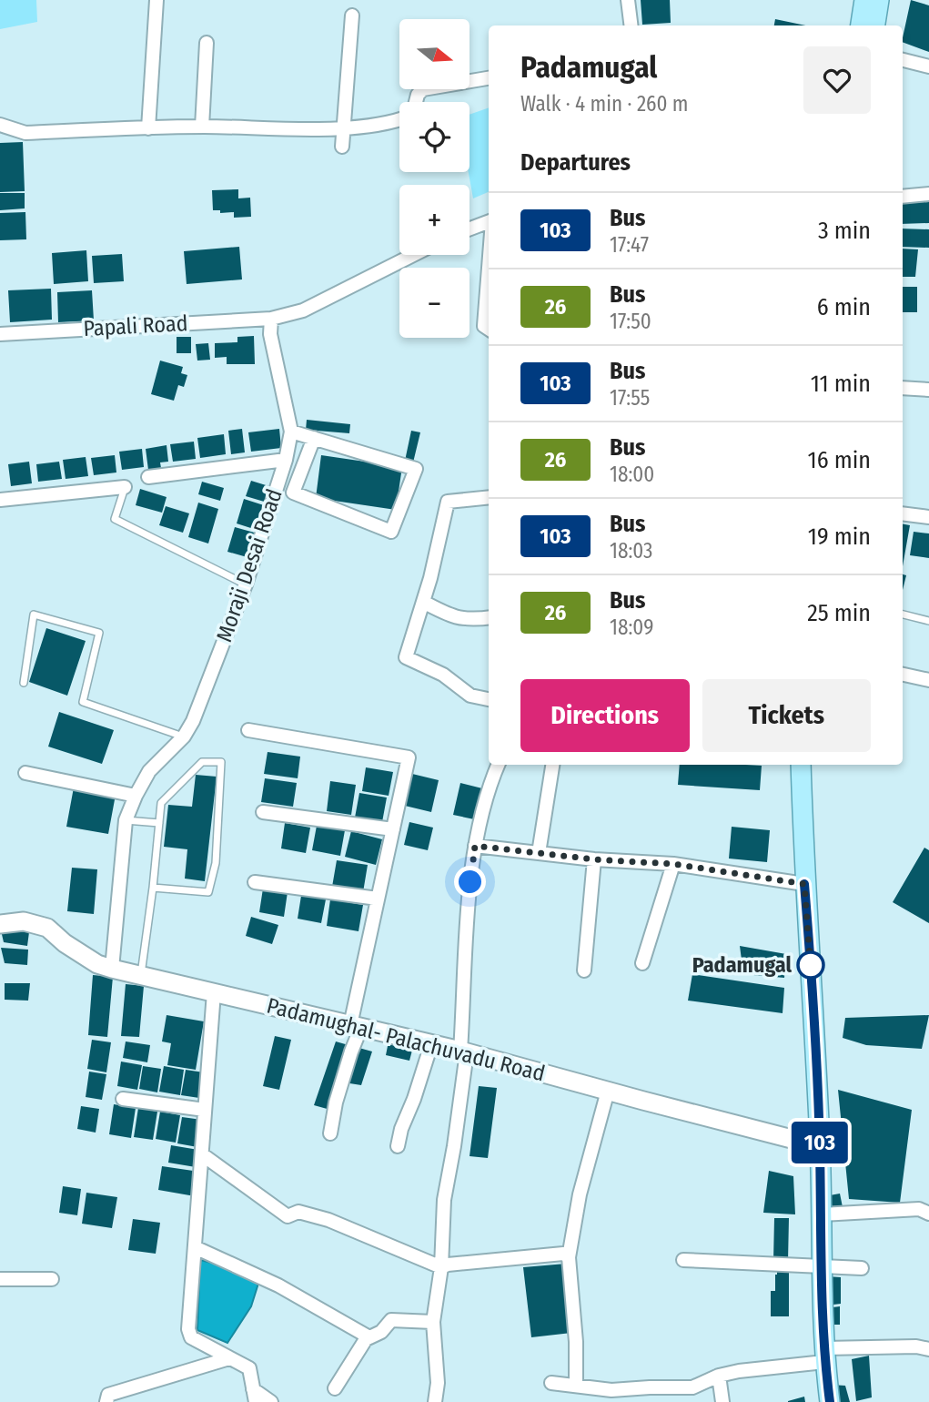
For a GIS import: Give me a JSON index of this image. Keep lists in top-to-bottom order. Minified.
{"streets":{"main road":["Padamughal- Palachuvadu Road"],"street":["Papali Road","Moraji Desai Road"]},"crossings":[["Papali Road","Moraji Desai Road"],["Moraji Desai Road","Padamughal- Palachuvadu Road"]],"places":["Padamugal"],"lines":["bus line 103"],"north":"right","page":{"on_map":"103","map_buttons":["+","−"],"heading":[["Padamugal","Walk · 4 min · 260 m"],"Departures"],"list":[{"mark":"103","name":"Bus","note":"17:47","value":"3 min"},{"mark":"26","name":"Bus","note":"17:50","value":"6 min"},{"mark":"103","name":"Bus","note":"17:55","value":"11 min"},{"mark":"26","name":"Bus","note":"18:00","value":"16 min"},{"mark":"103","name":"Bus","note":"18:03","value":"19 min"},{"mark":"26","name":"Bus","note":"18:09","value":"25 min"}],"buttons":["Directions","Tickets"]}}
